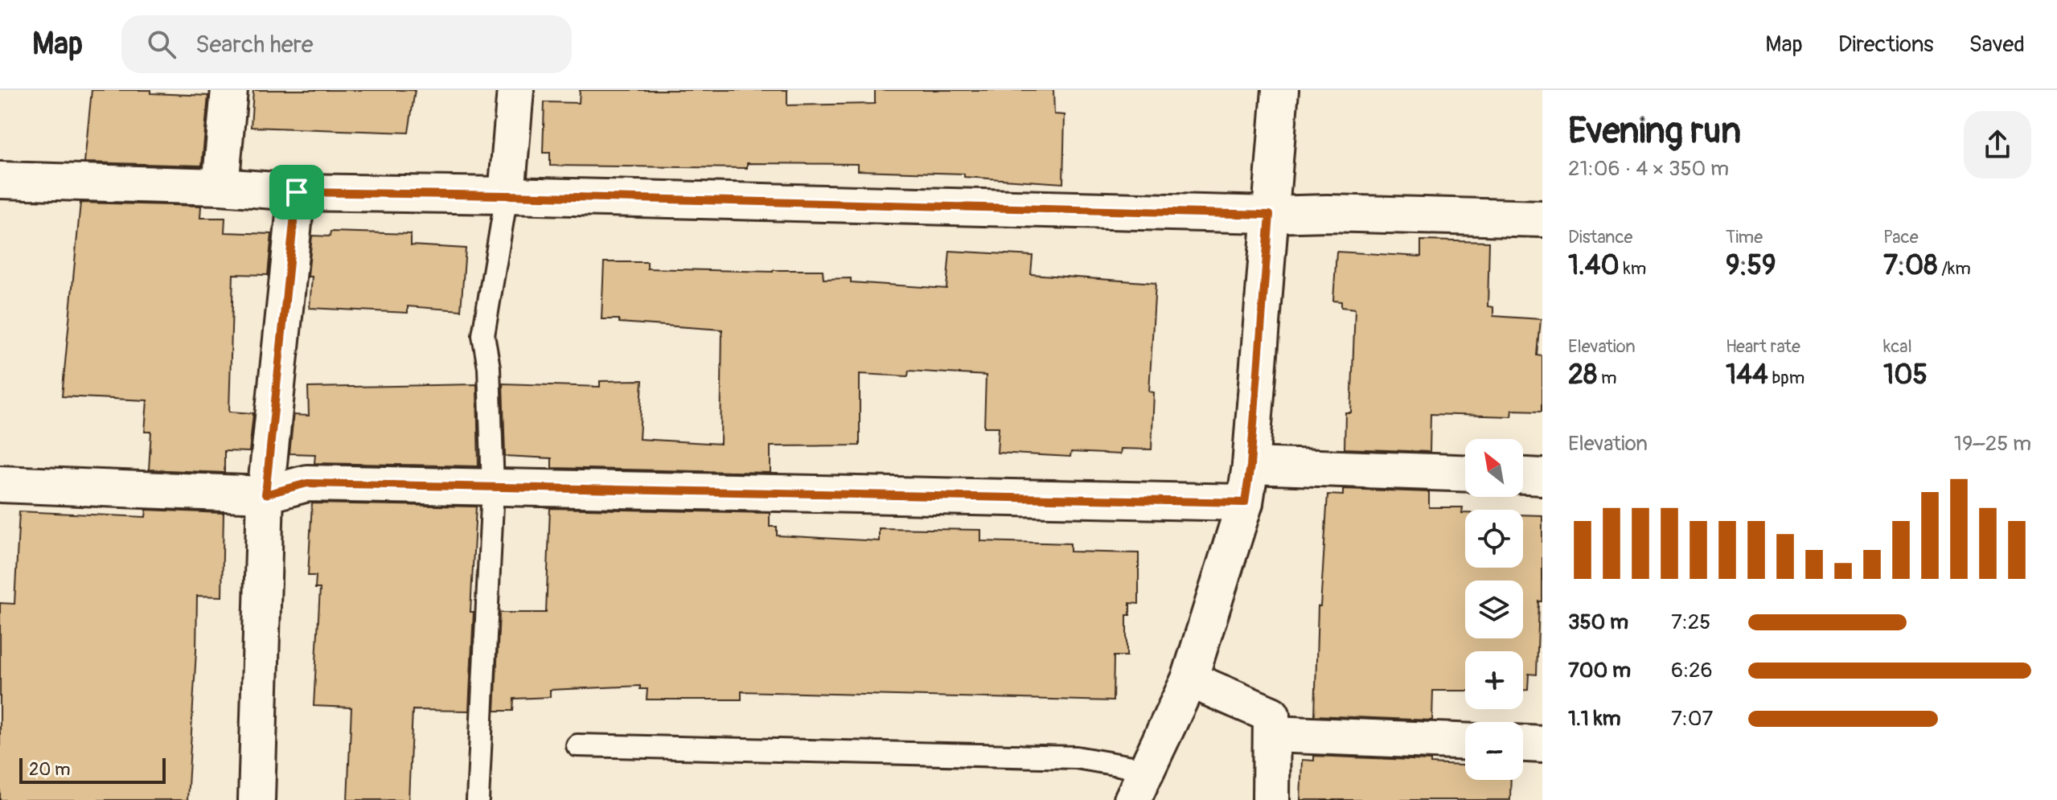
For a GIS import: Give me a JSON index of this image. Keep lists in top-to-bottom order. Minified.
{"scale_bar":"20 m","north":"top left","page":{"header":"Map","search":"Search here","nav":["Map","Directions","Saved"],"heading":["Evening run","21:06 · 4 × 350 m"],"stats":[["Distance","1.40 km"],["Time","9:59"],["Pace","7:08 /km"],["Elevation","28 m"],["Heart rate","144 bpm"],["kcal","105"]],"chart":["Elevation","19–25 m"],"map_buttons":["+","−"],"list":[{"name":"350 m","note":"7:25"},{"name":"700 m","note":"6:26"},{"name":"1.1 km","note":"7:07"}],"scale":"20 m"}}
